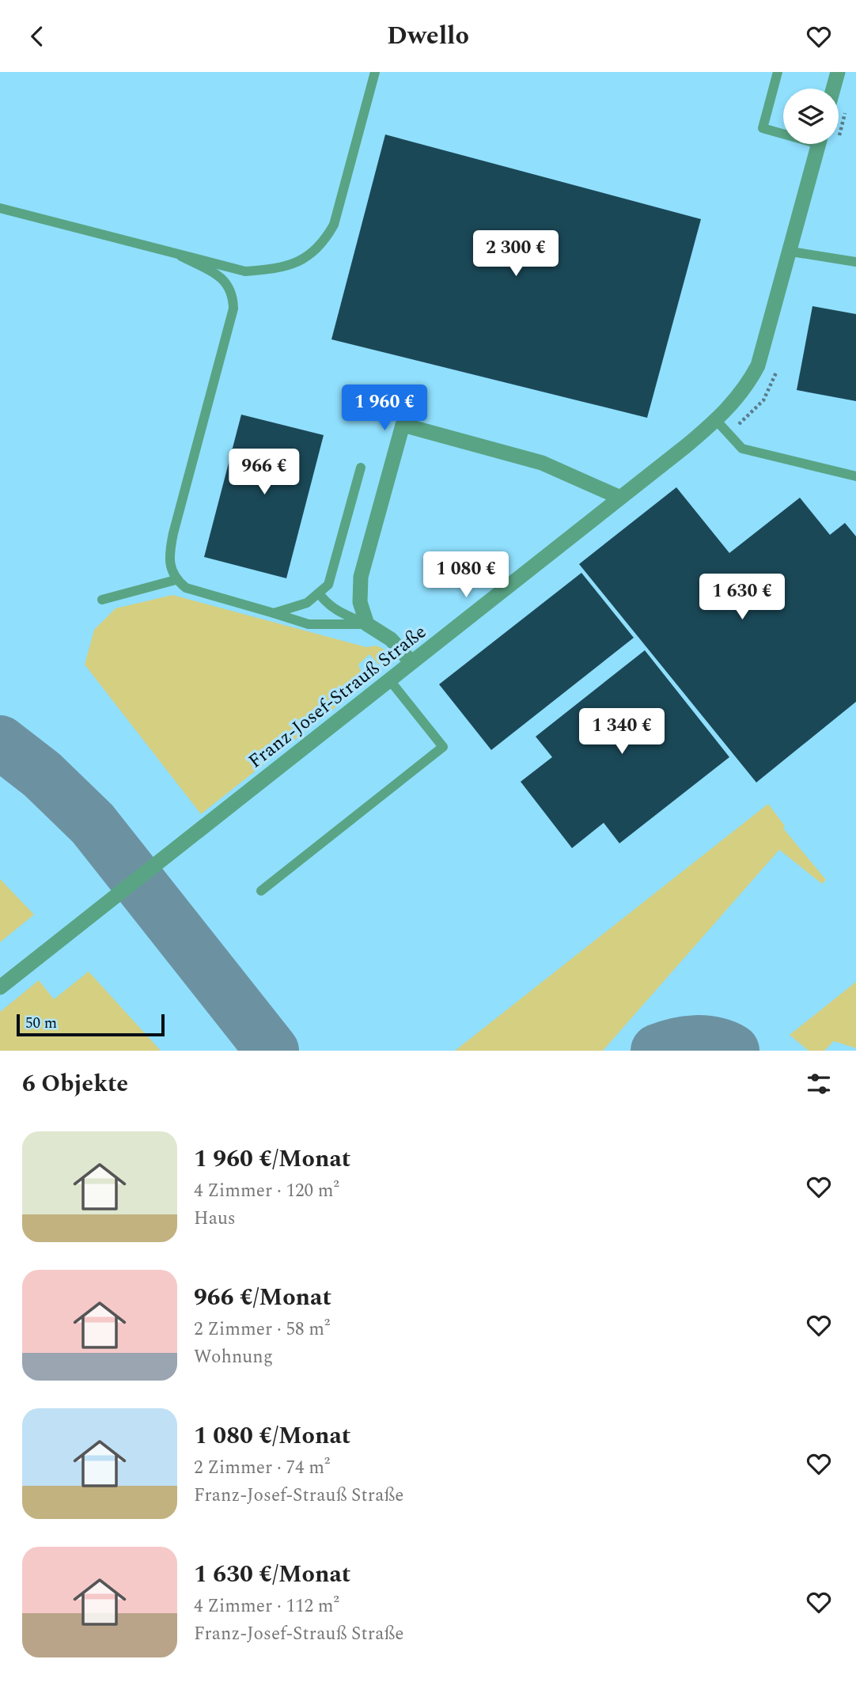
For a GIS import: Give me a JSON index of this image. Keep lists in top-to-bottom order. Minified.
{"streets":{"street":["Franz-Josef-Strauß Straße"]},"scale_bar":"50 m","page":{"header":"Dwello","price":["2 300 €","1 960 €","966 €","1 080 €","1 630 €","1 340 €"],"scale":"50 m","heading":"6 Objekte","list":[{"name":"1 960 €/Monat","note":"4 Zimmer · 120 m² · Haus"},{"name":"966 €/Monat","note":"2 Zimmer · 58 m² · Wohnung"},{"name":"1 080 €/Monat","note":"2 Zimmer · 74 m² · Franz-Josef-Strauß Straße"},{"name":"1 630 €/Monat","note":"4 Zimmer · 112 m² · Franz-Josef-Strauß Straße"}]}}
